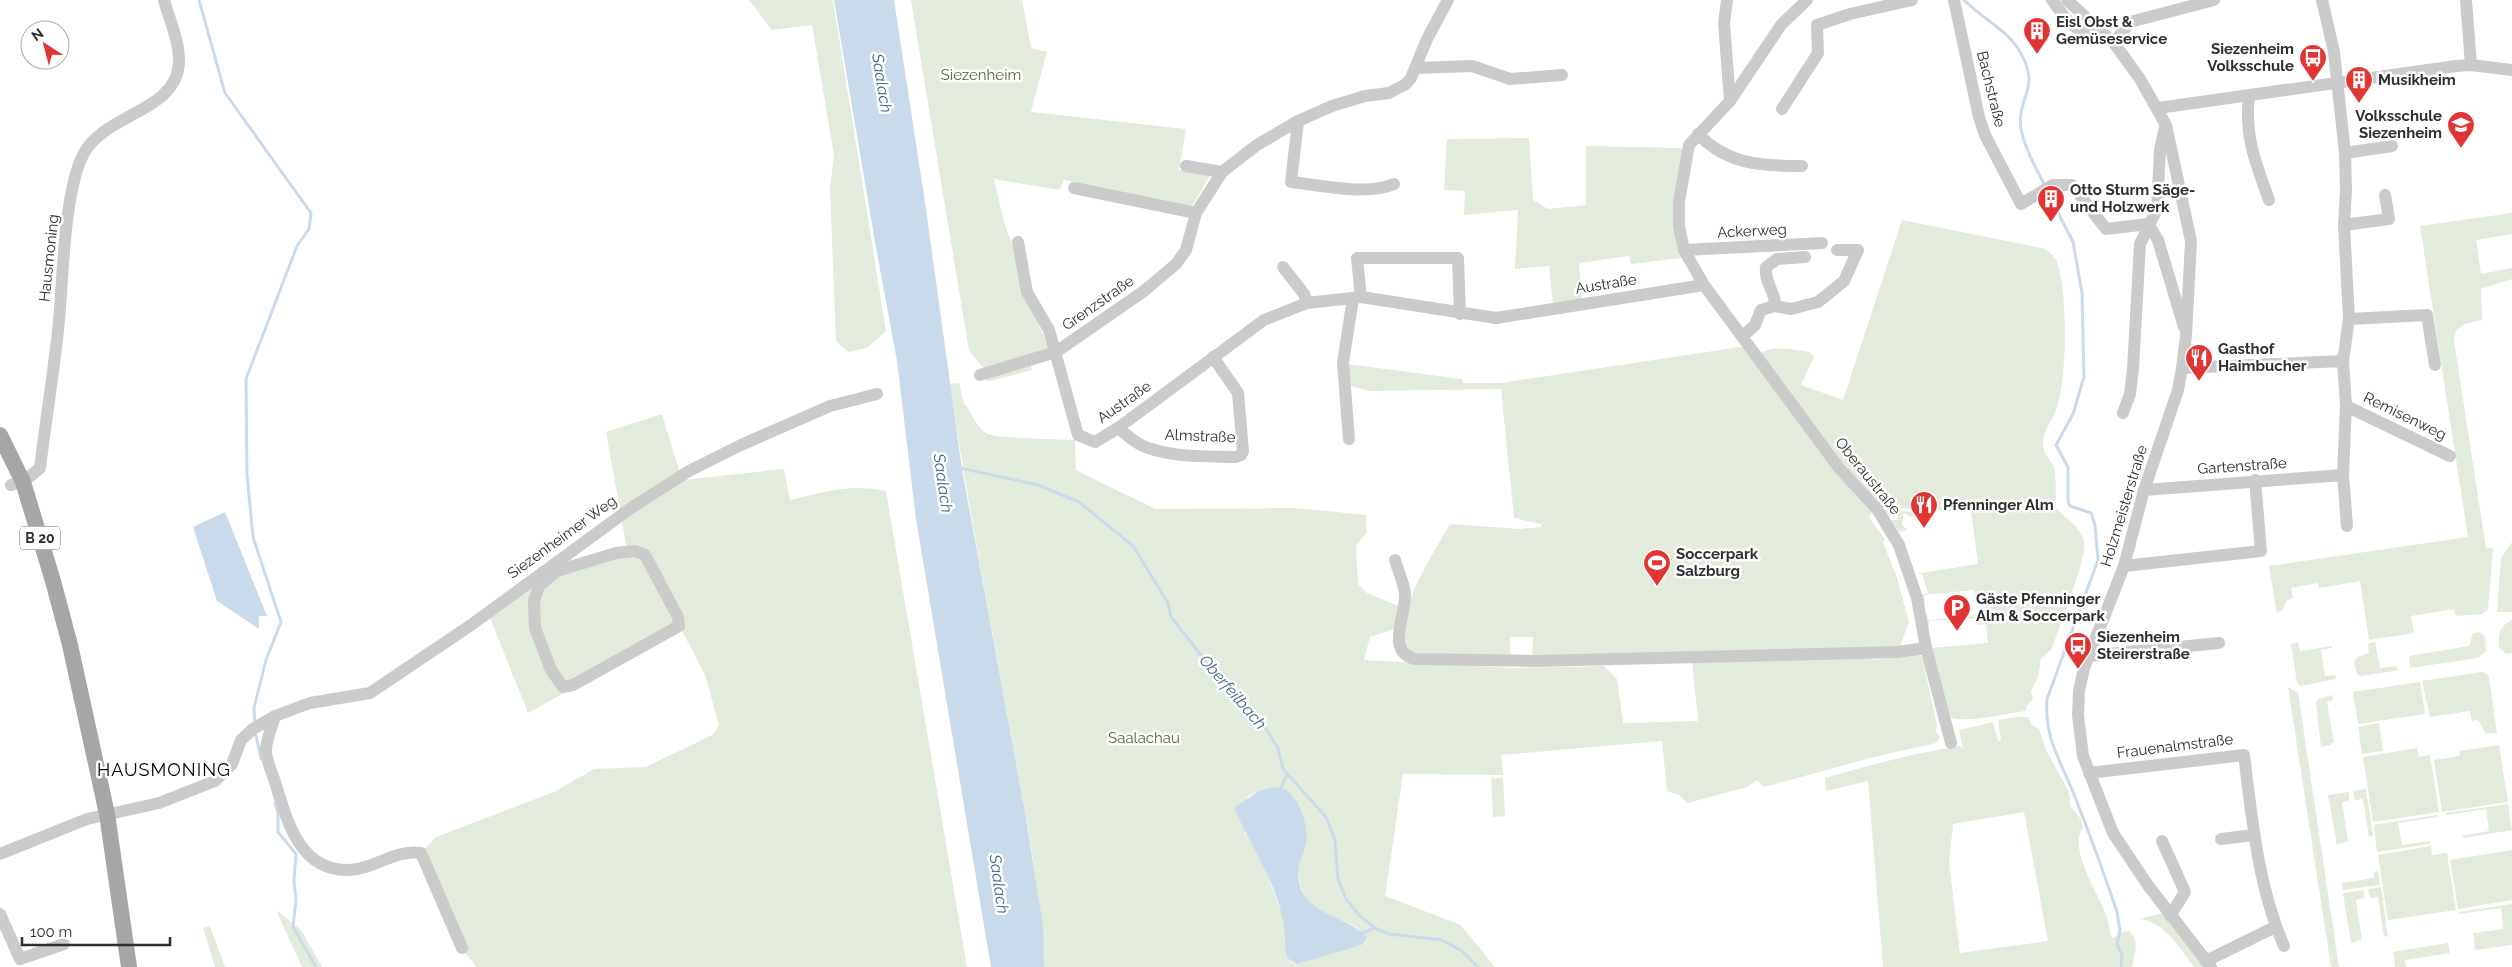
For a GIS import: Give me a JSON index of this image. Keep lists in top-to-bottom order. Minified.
{"streets":{"main road":["B 20"],"street":["Bachstraße","Ackerweg","Hausmoning","Austraße","Grenzstraße","Remisenweg","Almstraße","Gartenstraße","Oberaustraße","Holzmeisterstraße","Siezenheimer Weg","Frauenalmstraße"]},"crossings":[["Hausmoning","B 20"],["Austraße","Grenzstraße"],["Austraße","Almstraße"],["Austraße","Oberaustraße"],["Gartenstraße","Holzmeisterstraße"],["Holzmeisterstraße","Frauenalmstraße"],["Siezenheimer Weg","B 20"]],"districts":["HAUSMONING"],"water":["Saalach","Oberfeilbach"],"parks":["Siezenheim","Saalachau"],"places":{"building":["Eisl Obst & Gemüseservice","Musikheim","Otto Sturm Säge- und Holzwerk"],"bus stop":["Siezenheim Volksschule","Siezenheim Steirerstraße"],"school or university":["Volksschule Siezenheim"],"restaurant":["Gasthof Haimbucher","Pfenninger Alm"],"sports":["Soccerpark Salzburg"],"parking":["Gäste Pfenninger Alm & Soccerpark"]},"scale_bar":"100 m","north":"top left"}
